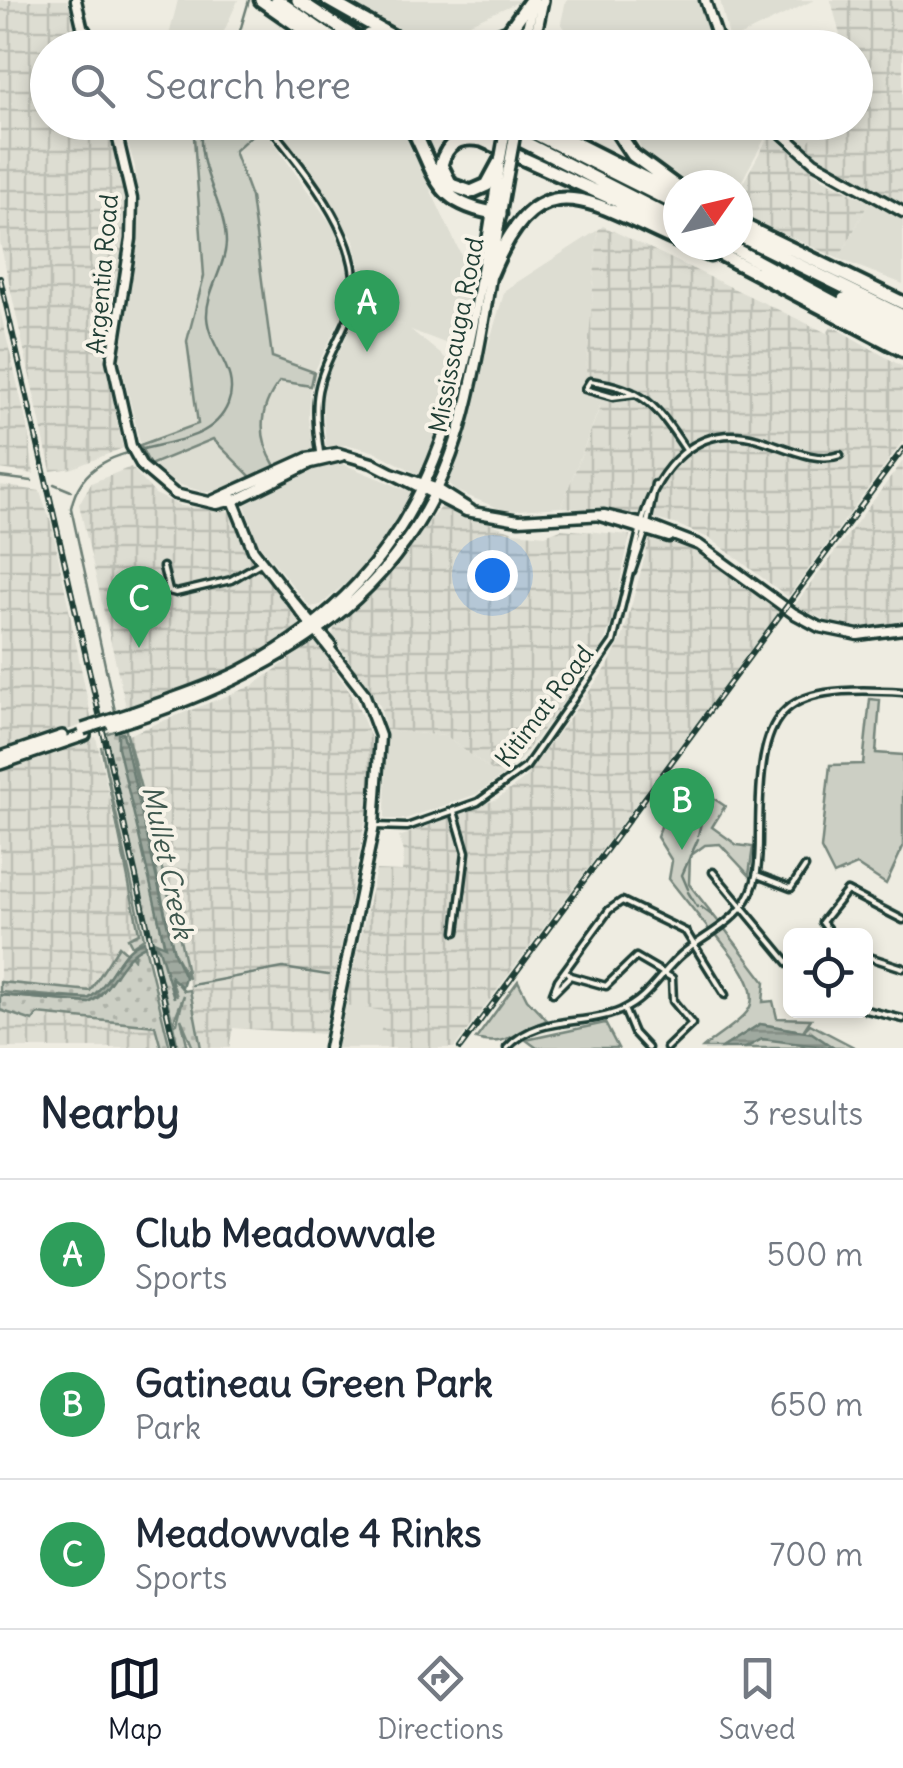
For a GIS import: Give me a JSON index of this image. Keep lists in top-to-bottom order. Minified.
{"streets":{"main road":["Mississauga Road"],"street":["Argentia Road","Kitimat Road"]},"water":["Mullet Creek"],"north":"top right","page":{"search":"Search here","pins":["A","C","B"],"heading":["Nearby","3 results"],"list":[{"mark":"A","name":"Club Meadowvale","note":"Sports","value":"500 m"},{"mark":"B","name":"Gatineau Green Park","note":"Park","value":"650 m"},{"mark":"C","name":"Meadowvale 4 Rinks","note":"Sports","value":"700 m"}],"nav":["Map","Directions","Saved"]}}
